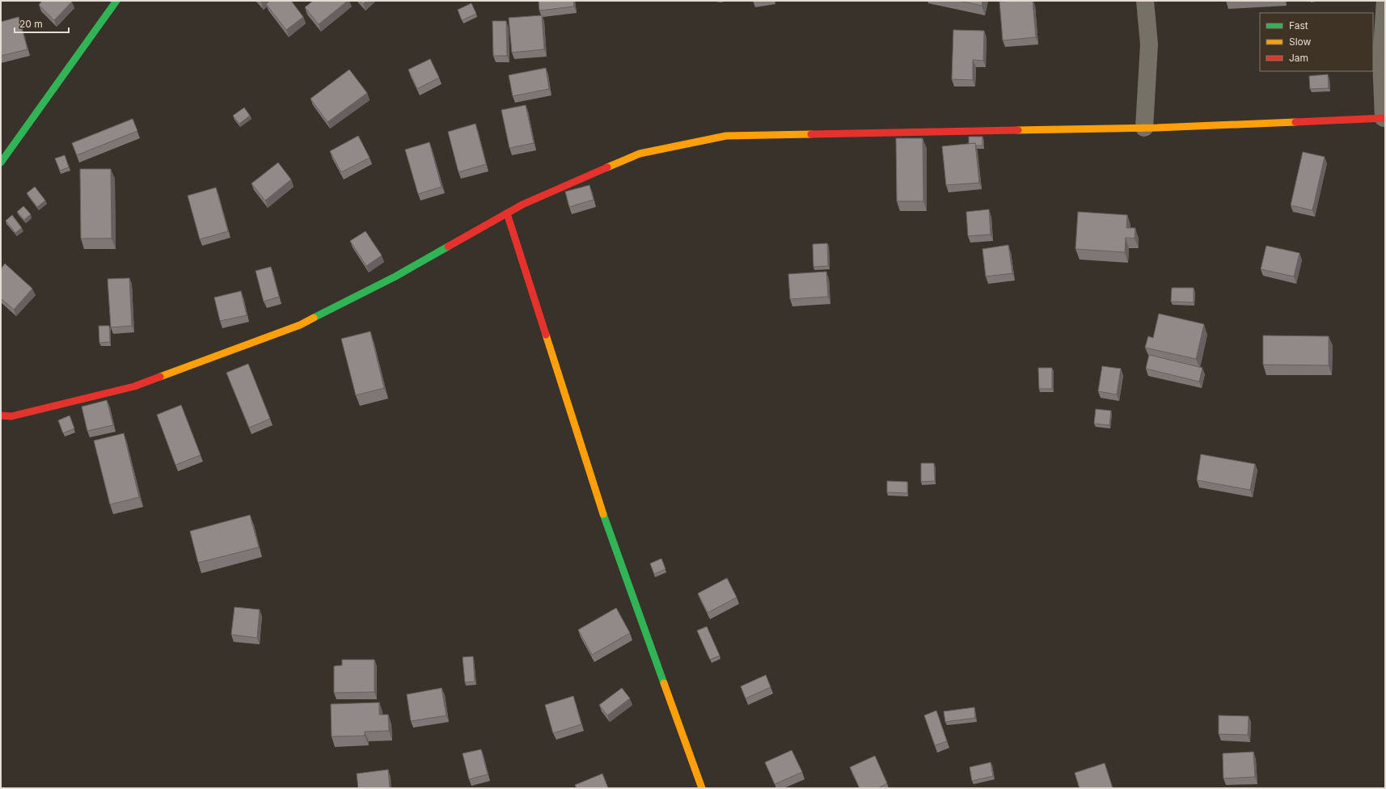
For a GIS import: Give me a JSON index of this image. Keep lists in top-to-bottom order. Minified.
{"legend":["Fast","Slow","Jam"],"scale_bar":"20 m"}
